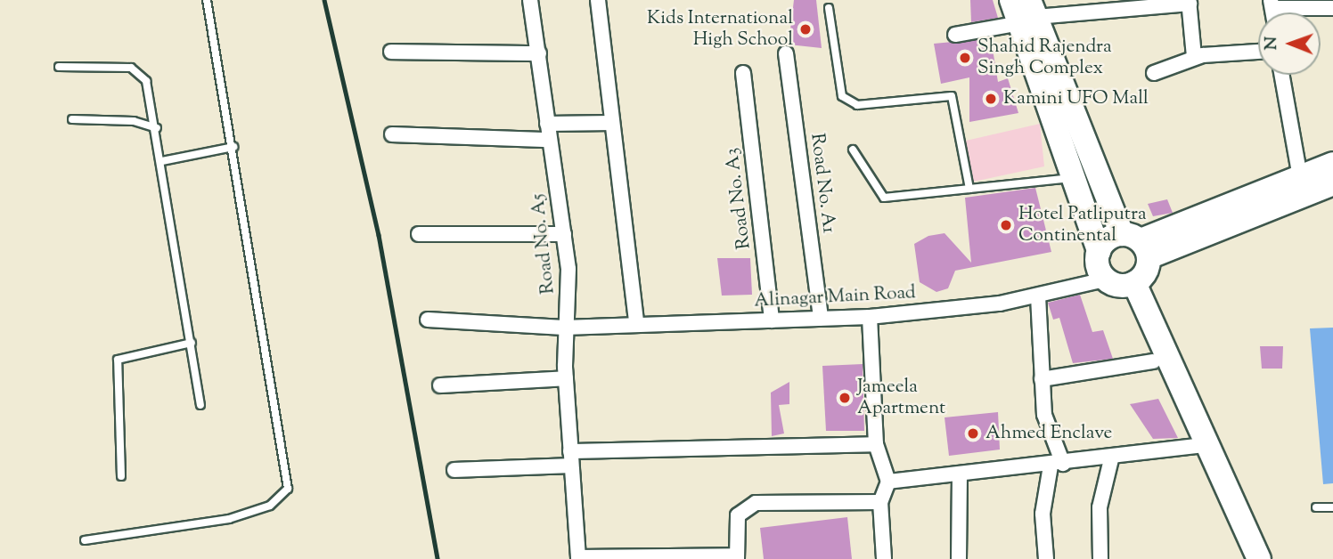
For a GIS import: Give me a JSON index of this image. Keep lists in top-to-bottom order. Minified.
{"streets":{"street":["Road No. A1","Road No. A3","Road No. A5","Alinagar Main Road"]},"crossings":[["Road No. A1","Alinagar Main Road"],["Road No. A3","Alinagar Main Road"],["Road No. A5","Alinagar Main Road"]],"places":["Kids International High School","Shahid Rajendra Singh Complex","Kamini UFO Mall","Hotel Patliputra Continental","Jameela Apartment","Ahmed Enclave"],"north":"left"}
